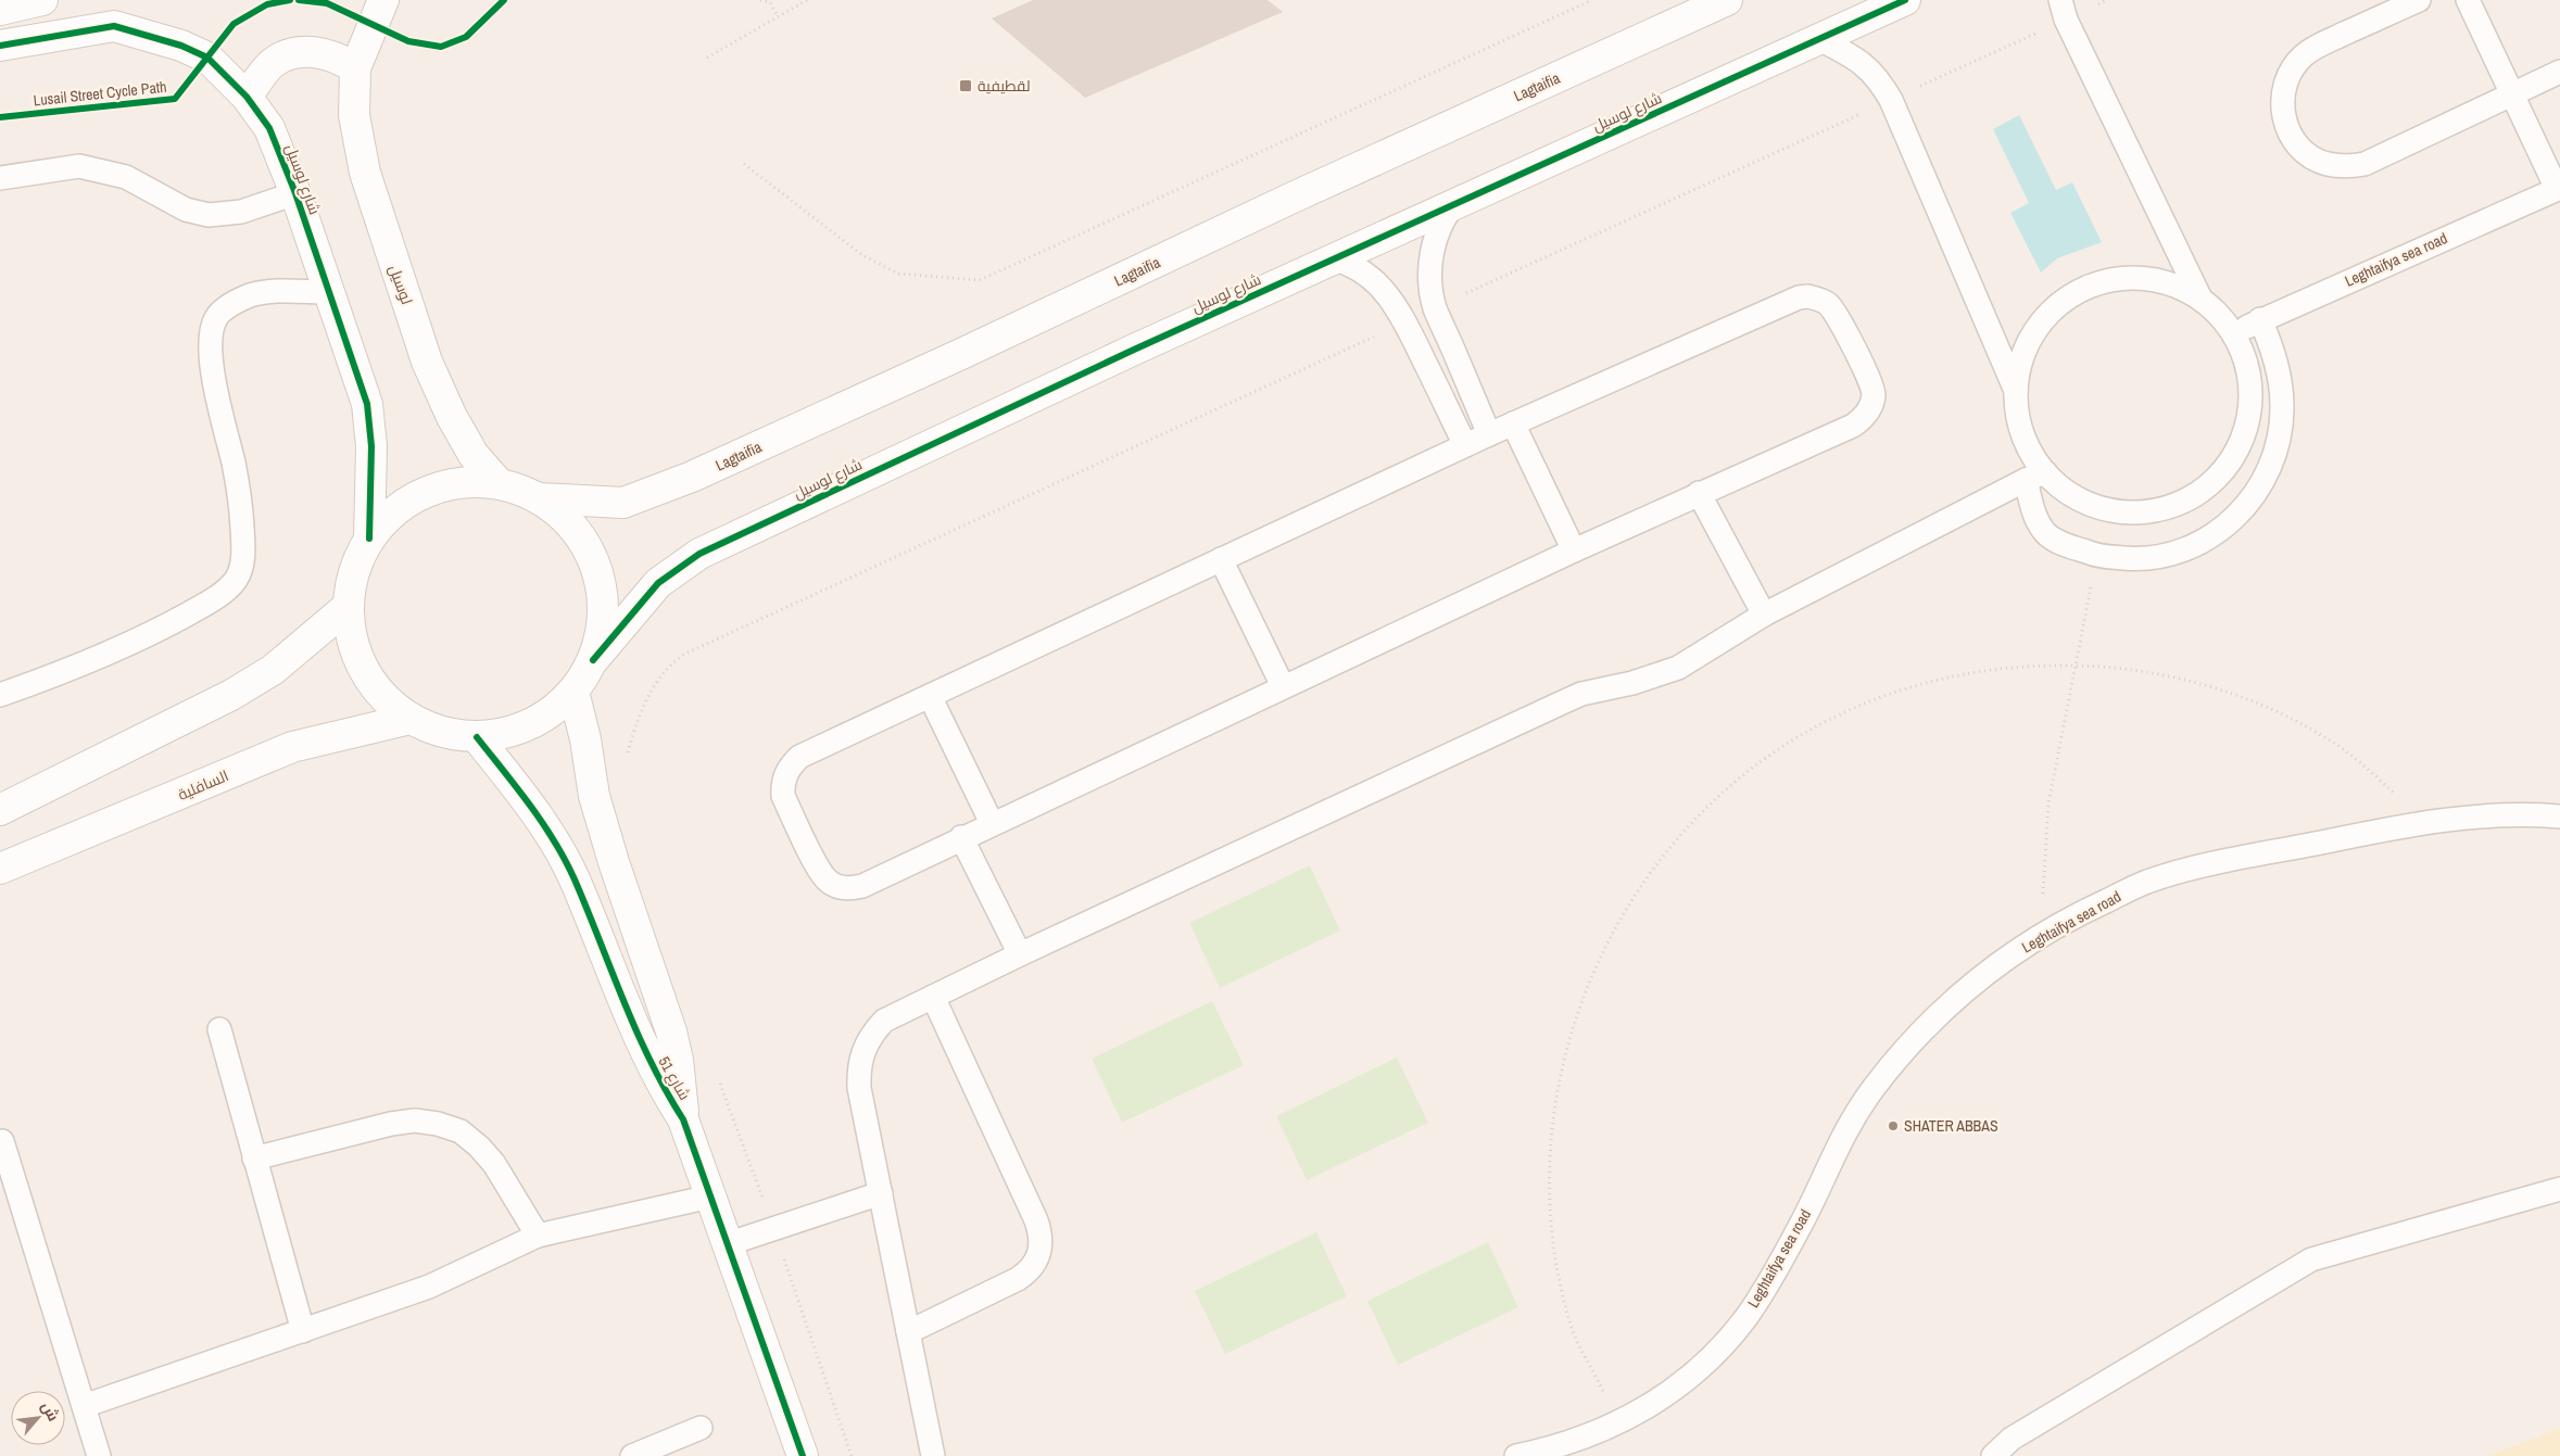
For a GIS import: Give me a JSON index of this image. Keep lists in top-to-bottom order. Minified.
{"streets":{"street":["Lagtaifia","شارع لوسيل","لوسيل","السافلية","شارع 51"],"lane":["Leghtaifya sea road"],"cycle path":["Lusail Street Cycle Path"]},"places":{"transit":["لقطيفية"],"other":["SHATER ABBAS"]},"north":"top right"}
